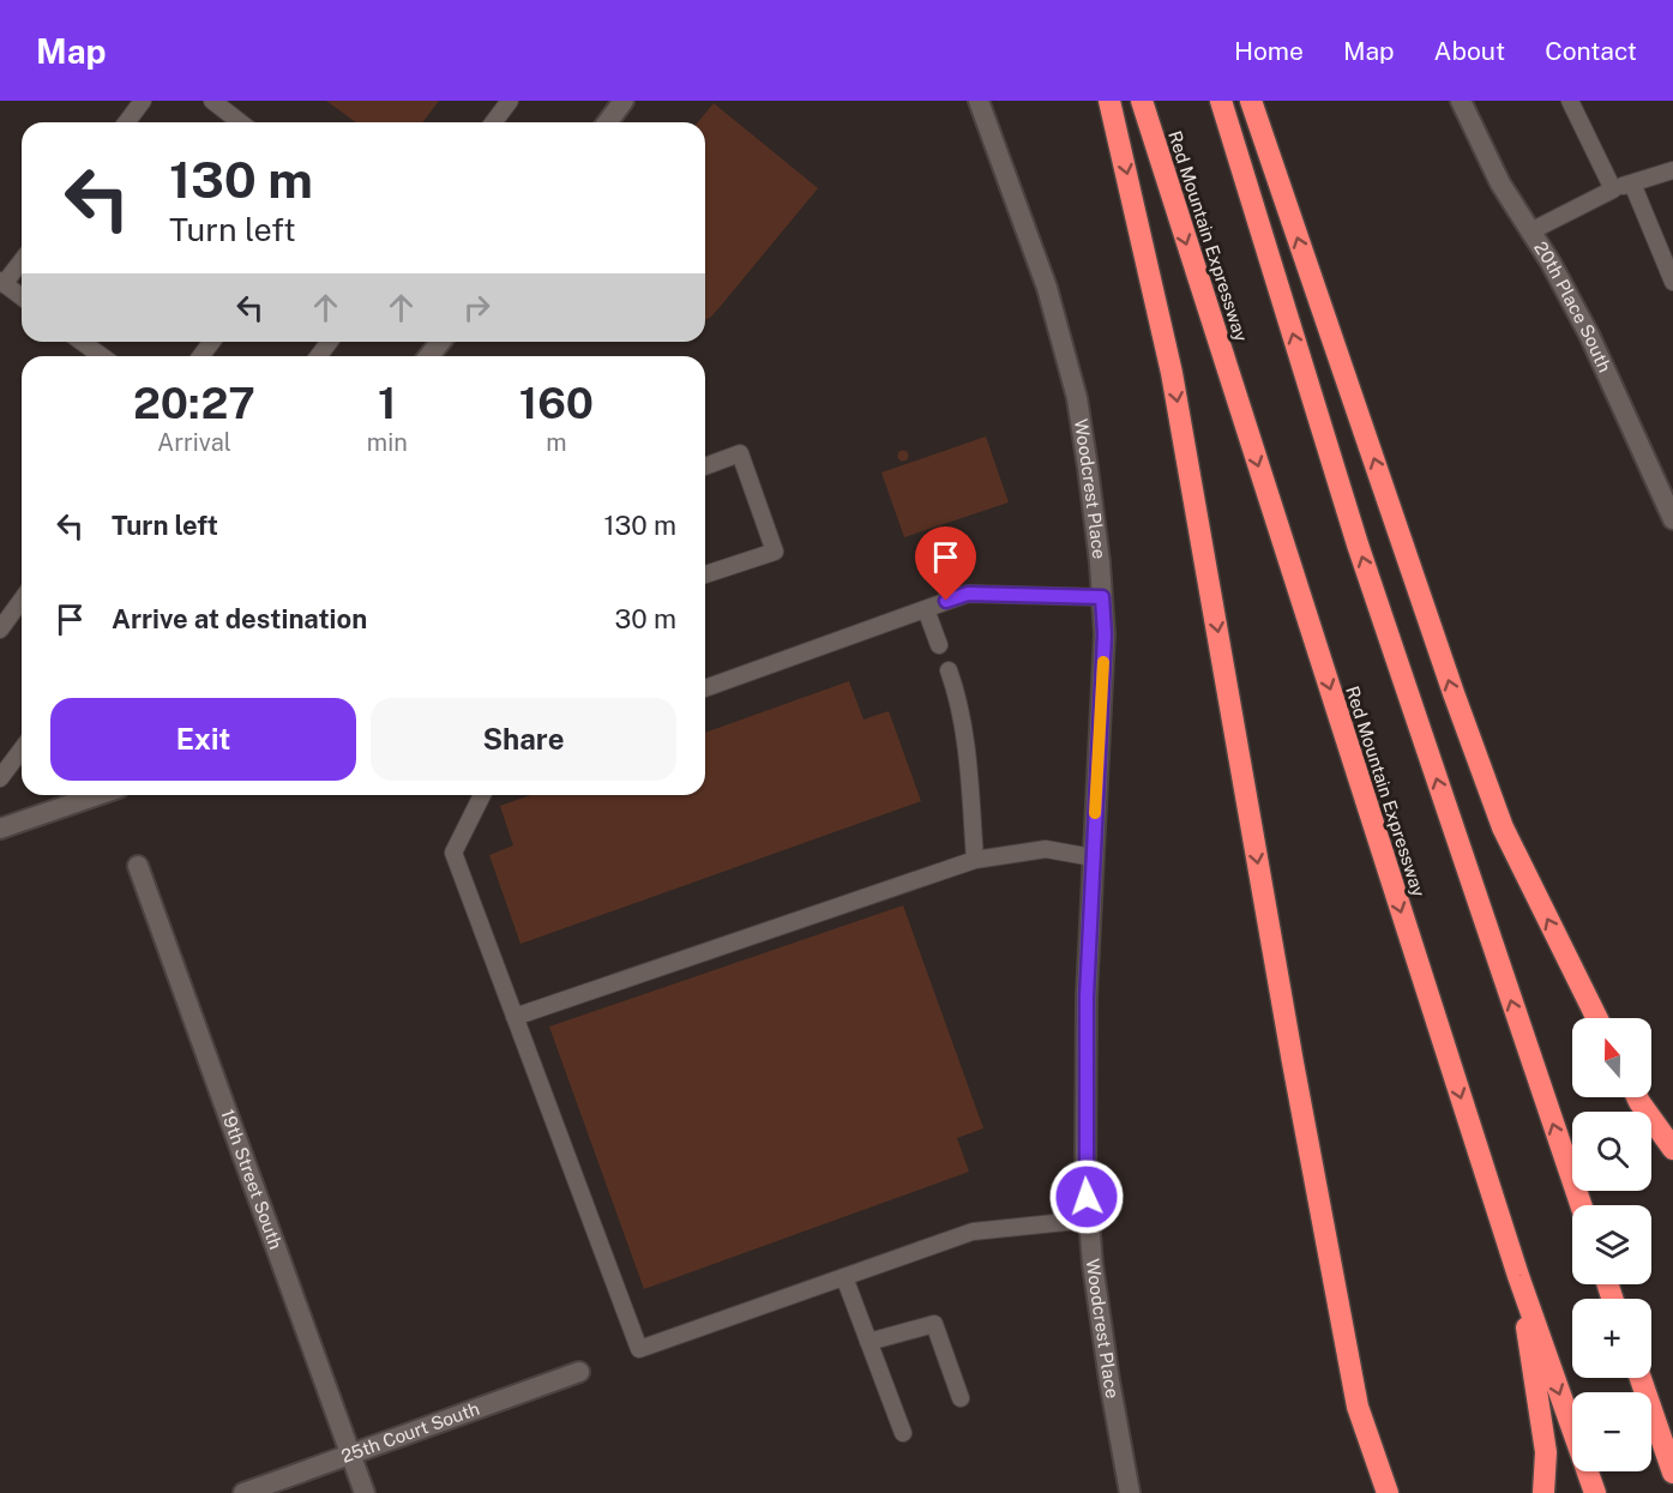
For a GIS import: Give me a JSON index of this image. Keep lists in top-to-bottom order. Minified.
{"streets":{"highway":["Red Mountain Expressway"],"street":["20th Place South","Woodcrest Place","19th Street South","25th Court South"]},"crossings":[["19th Street South","25th Court South"]],"north":"top","page":{"header":"Map","nav":["Home","Map","About","Contact"],"turn":["130 m","Turn left"],"eta":["20:27","Arrival","1","min","160","m"],"list":[{"name":"Turn left","value":"130 m"},{"name":"Arrive at destination","value":"30 m"}],"buttons":["Exit","Share"],"map_buttons":["+","−"]}}
